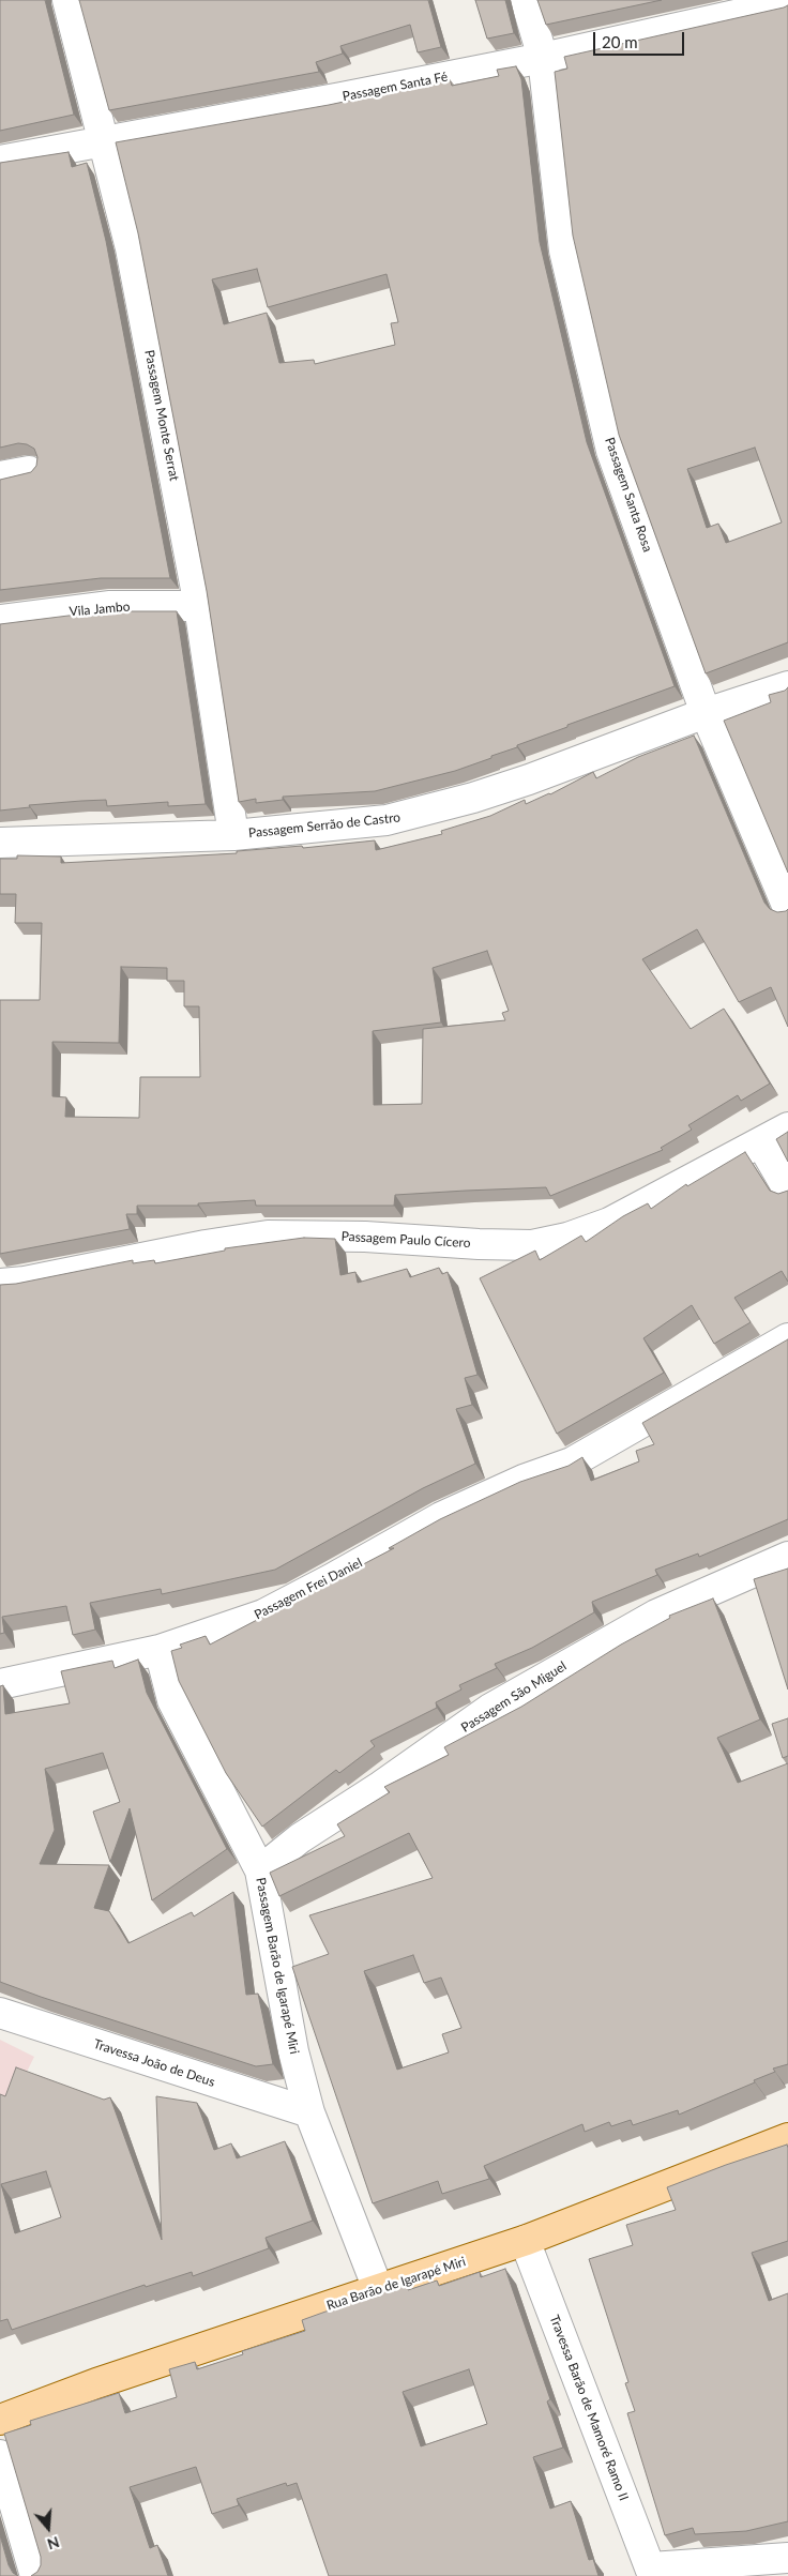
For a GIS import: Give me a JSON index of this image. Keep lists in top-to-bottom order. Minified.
{"streets":{"main road":["Rua Barão de Igarapé Miri"],"street":["Passagem Santa Fé","Passagem Monte Serrat","Passagem Santa Rosa","Vila Jambo","Passagem Serrão de Castro","Passagem Paulo Cícero","Passagem Frei Daniel","Passagem São Miguel","Passagem Barão de Igarapé Miri","Travessa João de Deus","Travessa Barão de Mamoré Ramo II"]},"crossings":[["Passagem Santa Fé","Passagem Monte Serrat"],["Passagem Santa Fé","Passagem Santa Rosa"],["Passagem Monte Serrat","Vila Jambo"],["Passagem Monte Serrat","Passagem Serrão de Castro"],["Passagem Santa Rosa","Passagem Serrão de Castro"],["Passagem Frei Daniel","Passagem Barão de Igarapé Miri"],["Passagem São Miguel","Passagem Barão de Igarapé Miri"],["Passagem Barão de Igarapé Miri","Travessa João de Deus"],["Passagem Barão de Igarapé Miri","Rua Barão de Igarapé Miri"],["Rua Barão de Igarapé Miri","Travessa Barão de Mamoré Ramo II"]],"scale_bar":"20 m","north":"bottom"}
